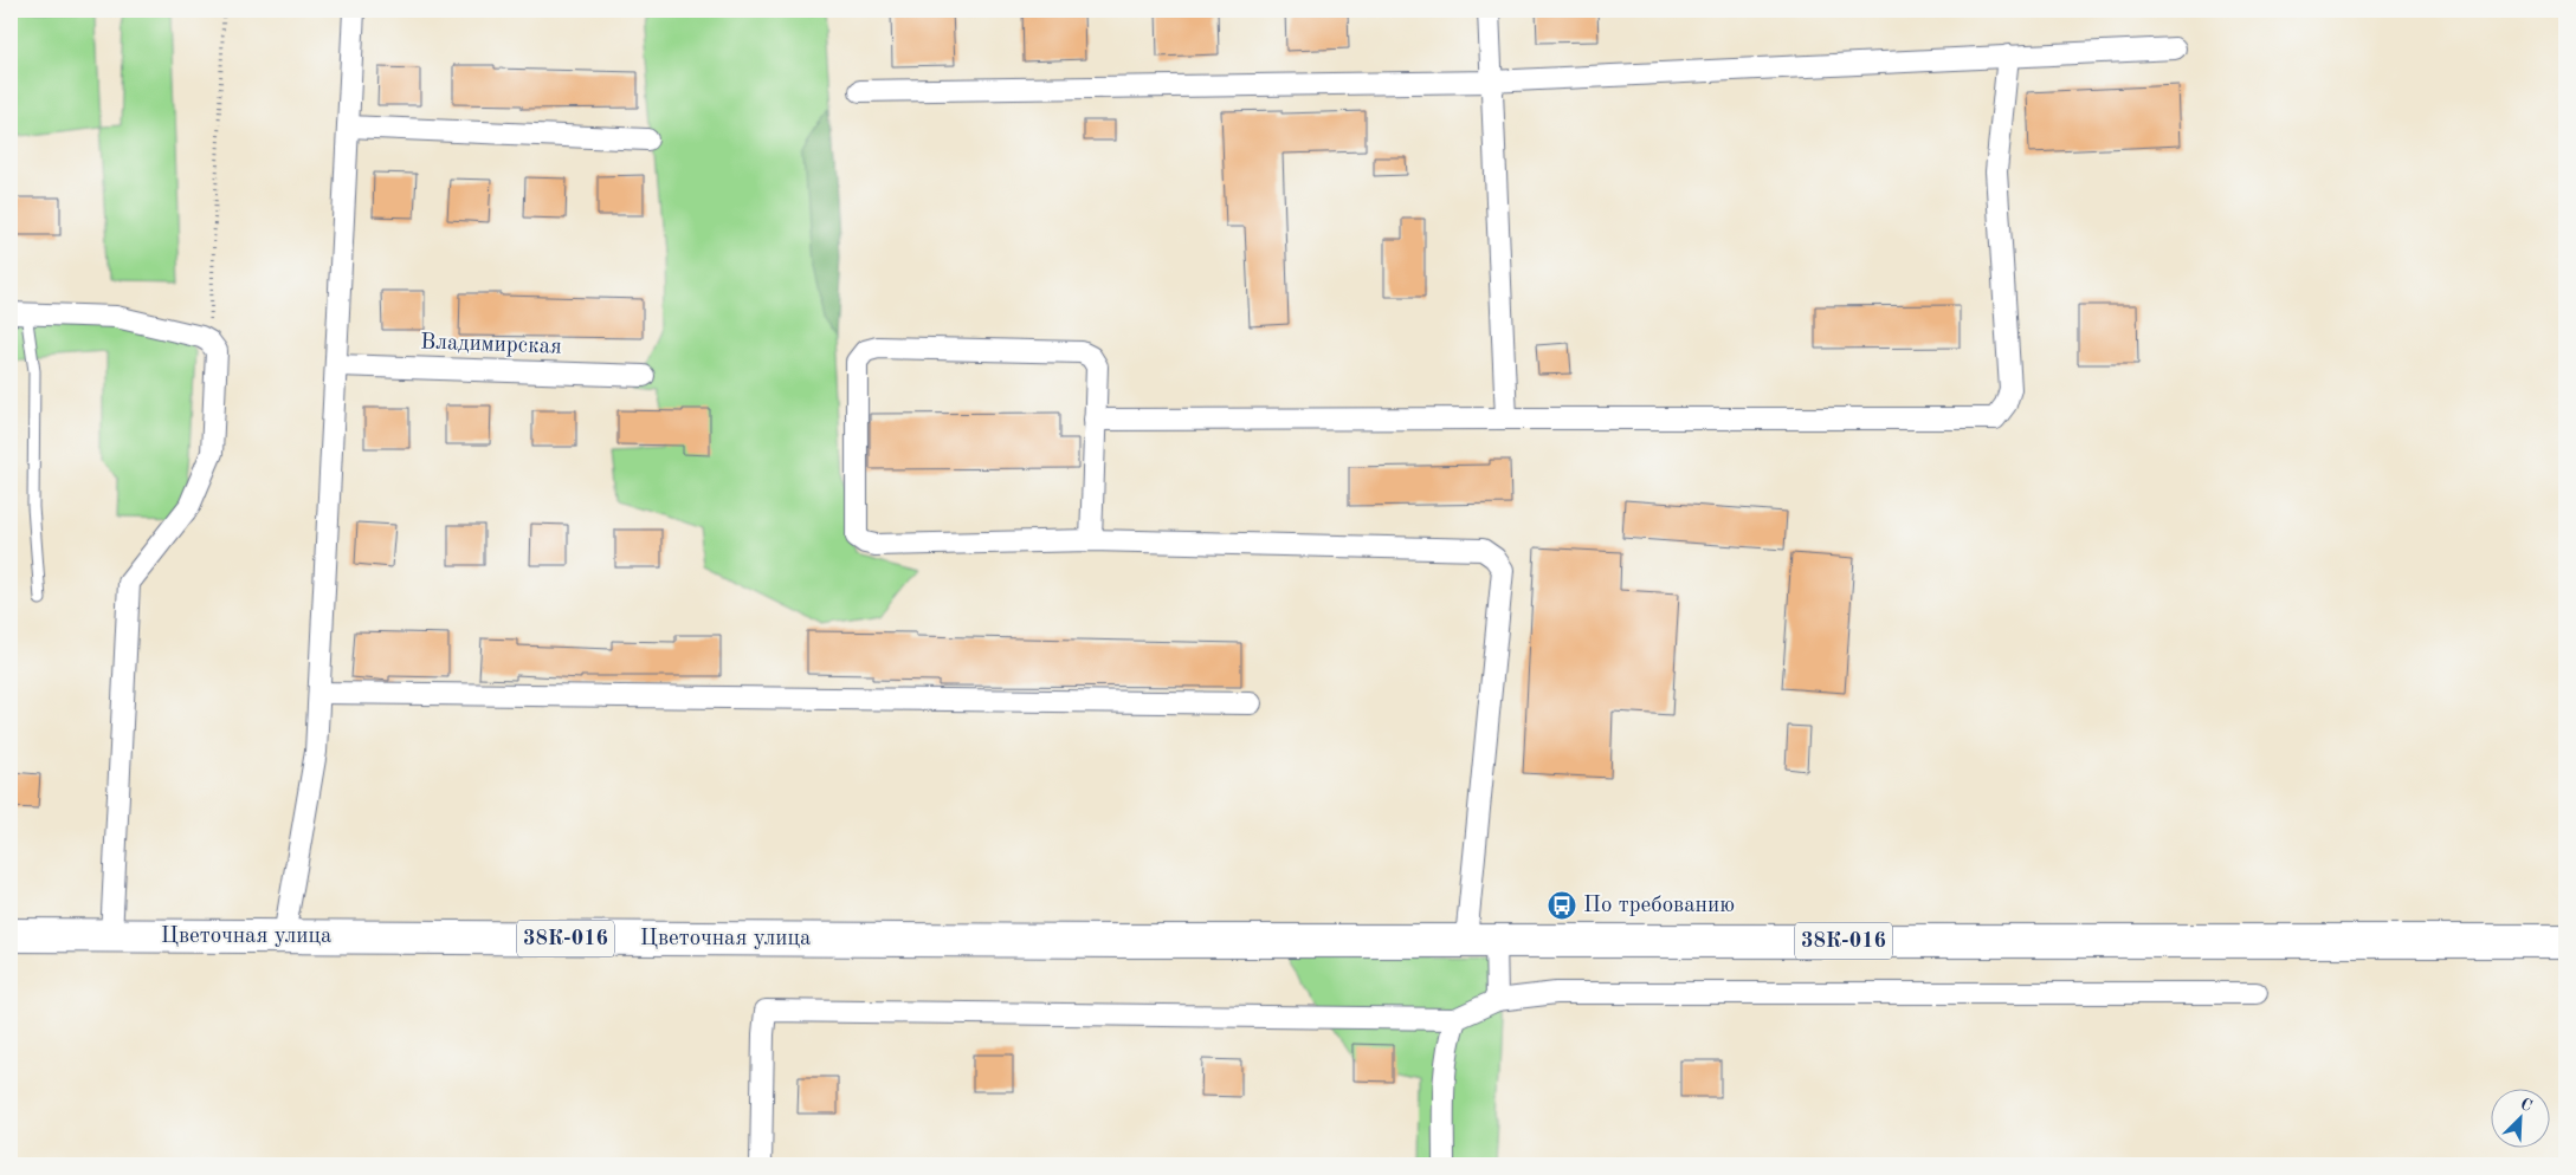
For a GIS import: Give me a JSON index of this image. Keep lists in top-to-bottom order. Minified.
{"streets":{"main road":["Цветочная улица","38К-016"],"street":["Владимирская"]},"crossings":[["Цветочная улица","38К-016"]],"places":{"bus stop":["По требованию"]},"north":"top right"}
